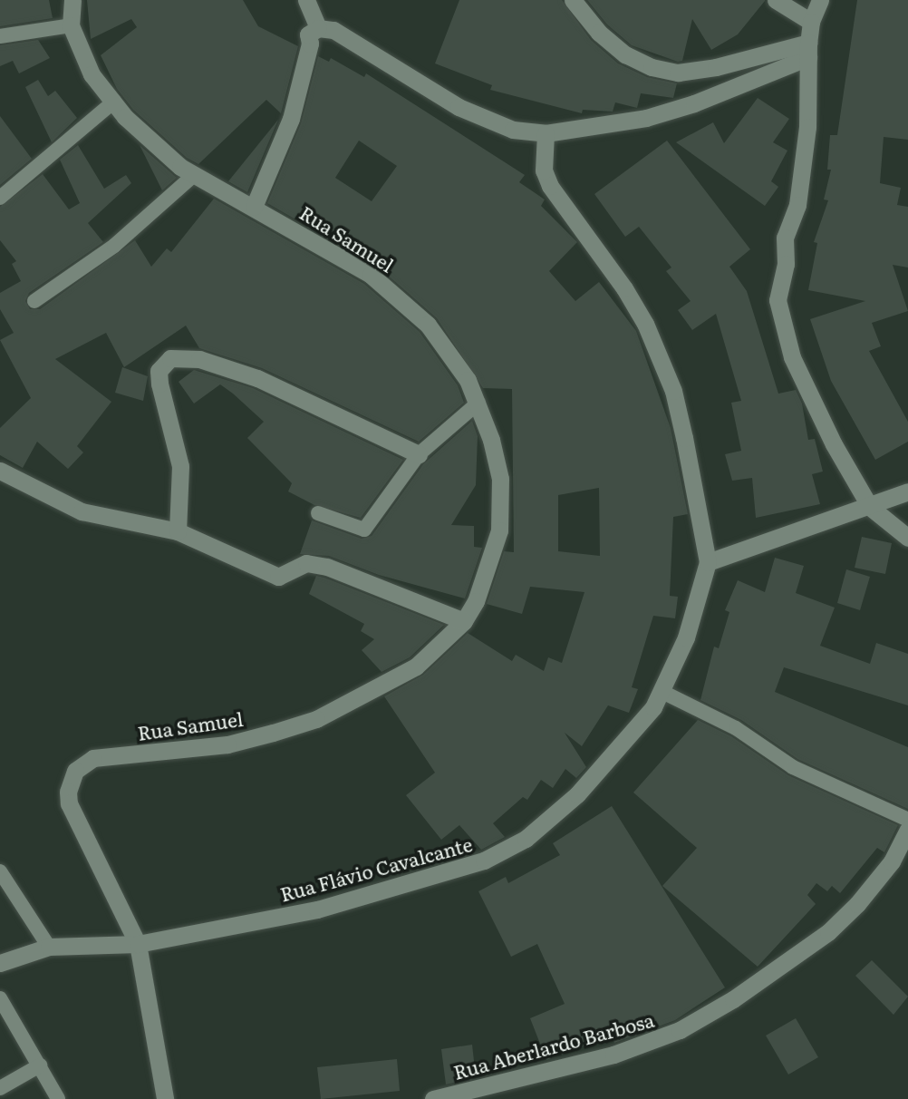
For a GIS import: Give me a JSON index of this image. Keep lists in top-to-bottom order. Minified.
{"streets":{"street":["Rua Samuel","Rua Flávio Cavalcante","Rua Aberlardo Barbosa"]},"crossings":[["Rua Samuel","Rua Flávio Cavalcante"]]}
